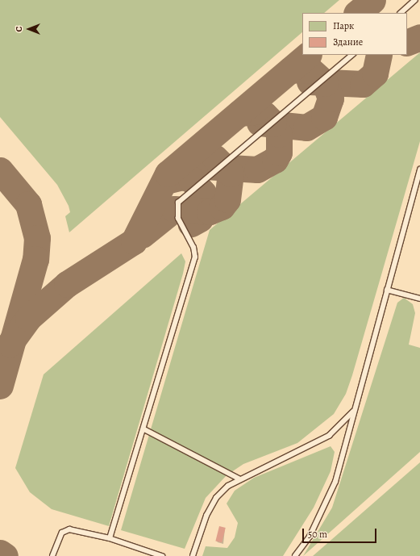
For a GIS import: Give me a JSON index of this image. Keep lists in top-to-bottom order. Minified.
{"legend":["Парк","Здание"],"scale_bar":"50 m","north":"left"}
